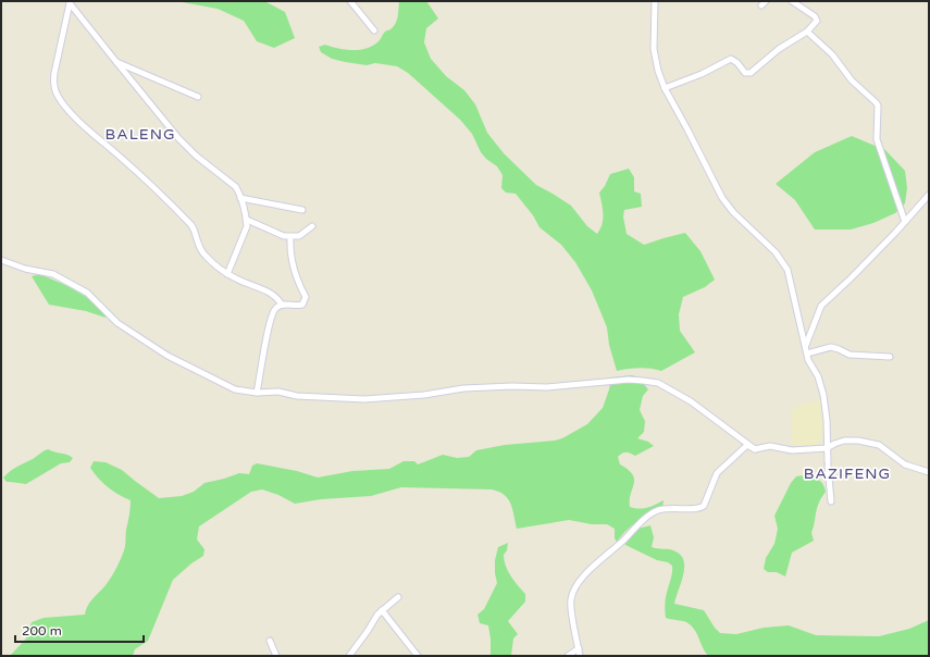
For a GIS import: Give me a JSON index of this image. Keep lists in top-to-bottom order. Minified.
{"districts":["BALENG","BAZIFENG"],"scale_bar":"200 m"}
